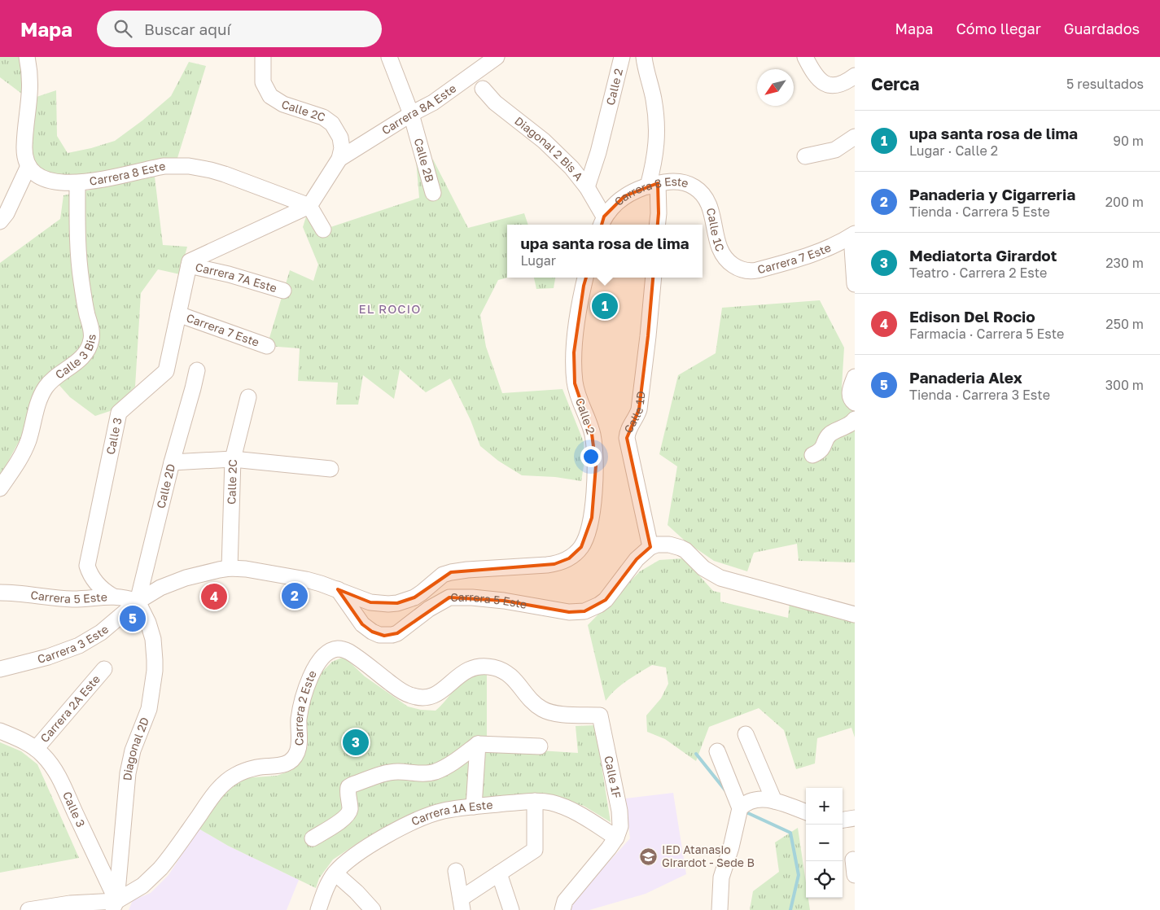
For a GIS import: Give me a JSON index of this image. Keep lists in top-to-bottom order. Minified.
{"streets":{"street":["Calle 2","Carrera 8A Este","Calle 2C","Diagonal 2 Bis A","Calle 2B","Carrera 8 Este","Calle 1C","Carrera 7 Este","Carrera 7A Este","Calle 3 Bis","Calle 1D","Calle 3","Calle 2D","Carrera 5 Este","Carrera 3 Este","Carrera 2A Este","Carrera 2 Este","Diagonal 2D","Calle 1F","Carrera 1A Este"]},"crossings":[["Calle 2","Diagonal 2 Bis A"],["Calle 2","Carrera 5 Este"],["Carrera 8A Este","Calle 2C"],["Carrera 8A Este","Calle 2B"],["Calle 2C","Carrera 8 Este"],["Diagonal 2 Bis A","Carrera 8 Este"],["Carrera 8 Este","Calle 1C"],["Carrera 8 Este","Calle 3 Bis"],["Calle 1C","Carrera 7 Este"],["Carrera 7 Este","Calle 3"],["Carrera 7A Este","Calle 3"],["Calle 1D","Carrera 5 Este"],["Calle 3","Carrera 5 Este"],["Calle 3","Carrera 2A Este"],["Calle 3","Carrera 2 Este"],["Calle 3","Diagonal 2D"],["Calle 2D","Carrera 5 Este"],["Calle 2D","Carrera 3 Este"],["Calle 2D","Diagonal 2D"],["Carrera 5 Este","Carrera 3 Este"],["Carrera 5 Este","Diagonal 2D"],["Carrera 3 Este","Diagonal 2D"],["Carrera 2 Este","Diagonal 2D"],["Carrera 2 Este","Calle 1F"],["Calle 1F","Carrera 1A Este"]],"districts":["EL ROCIO"],"places":{"school or university":["IED Atanasio Girardot - Sede B"]},"north":"bottom left","page":{"header":"Mapa","search":"Buscar aquí","nav":["Mapa","Cómo llegar","Guardados"],"heading":["Cerca","5 resultados"],"list":[{"mark":"1","name":"upa santa rosa de lima","note":"Lugar · Calle 2","value":"90 m"},{"mark":"2","name":"Panaderia y Cigarreria","note":"Tienda · Carrera 5 Este","value":"200 m"},{"mark":"3","name":"Mediatorta Girardot","note":"Teatro · Carrera 2 Este","value":"230 m"},{"mark":"4","name":"Edison Del Rocio","note":"Farmacia · Carrera 5 Este","value":"250 m"},{"mark":"5","name":"Panaderia Alex","note":"Tienda · Carrera 3 Este","value":"300 m"}],"popup":["upa santa rosa de lima","Lugar"],"pins":["1","2","4","5","3"],"map_buttons":["+","−"]}}
